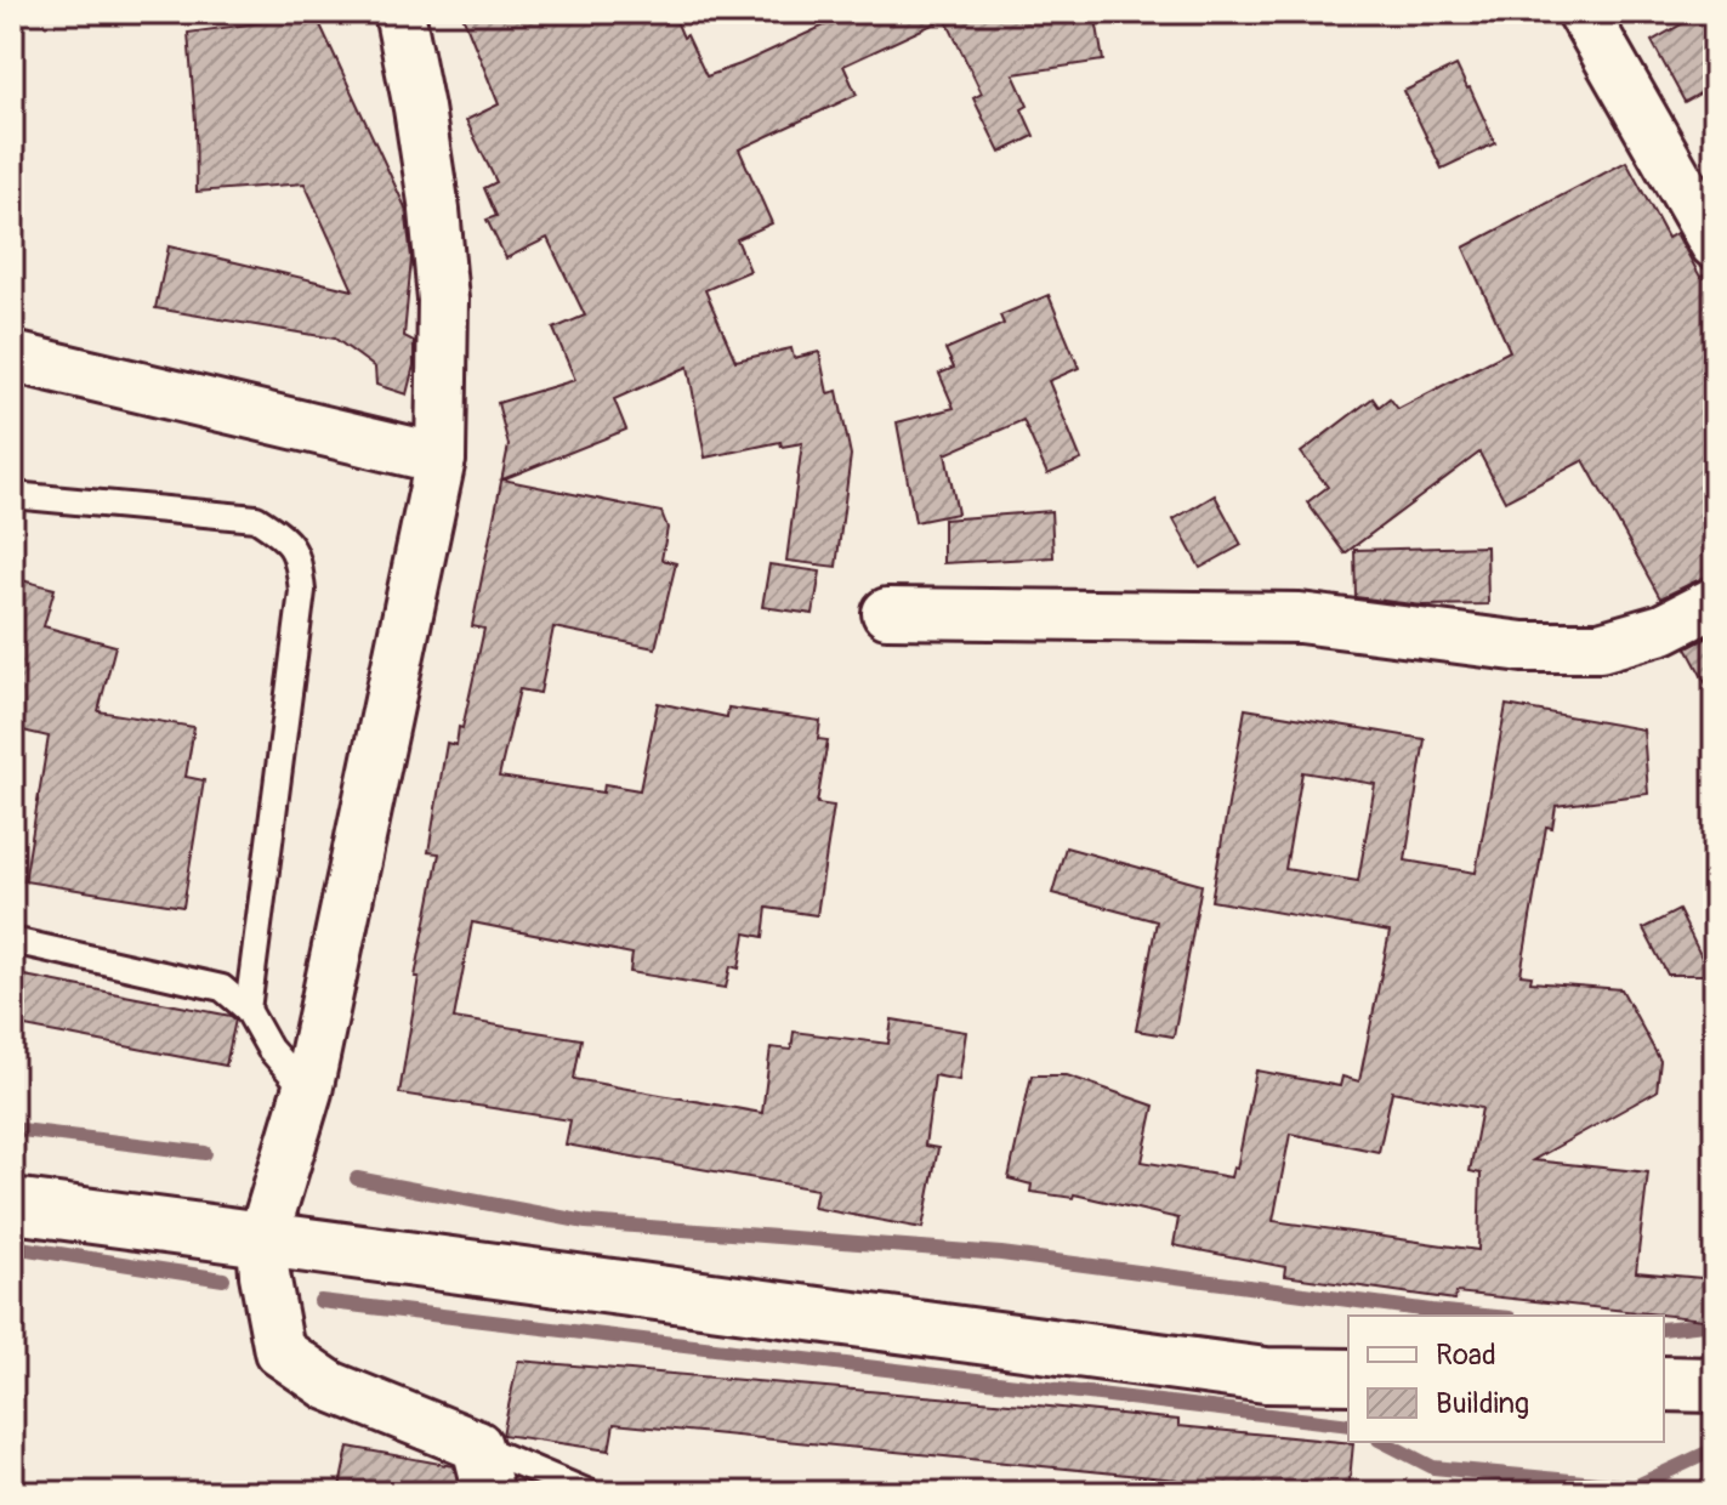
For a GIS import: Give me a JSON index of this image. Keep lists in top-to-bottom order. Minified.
{"legend":["Road","Building"]}
